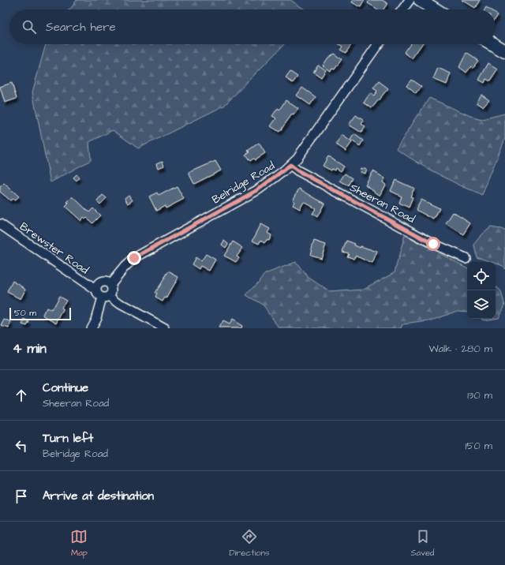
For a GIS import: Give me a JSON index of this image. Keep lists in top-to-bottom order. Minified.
{"streets":{"street":["Belridge Road","Sheeran Road","Brewster Road"]},"crossings":[["Belridge Road","Sheeran Road"]],"scale_bar":"50 m","page":{"search":"Search here","scale":"50 m","heading":["4 min","Walk · 280 m"],"list":[["Continue","Sheeran Road","130 m"],["Turn left","Belridge Road","150 m"],"Arrive at destination"],"nav":["Map","Directions","Saved"]}}
